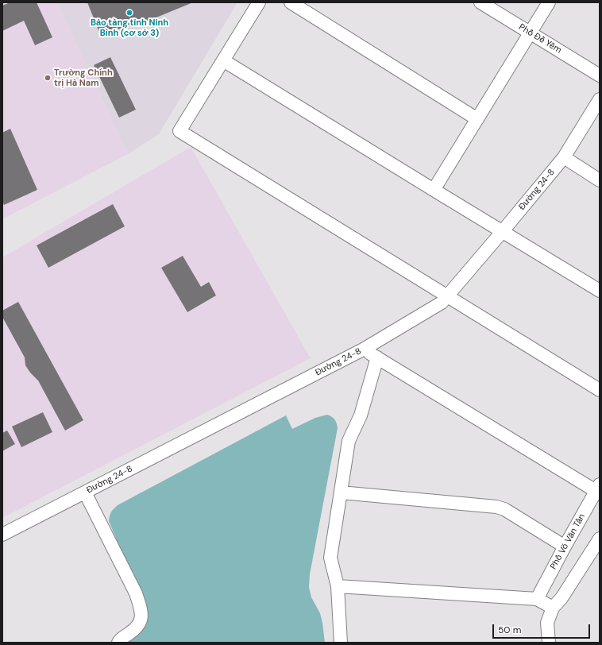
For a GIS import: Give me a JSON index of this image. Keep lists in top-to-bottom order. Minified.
{"streets":{"street":["Phố Đề Yêm","Đường 24-8","Phố Võ Văn Tần"]},"places":["Bảo tàng tỉnh Ninh Bình (cơ sở 3)","Trường Chính trị Hà Nam"],"scale_bar":"50 m"}
